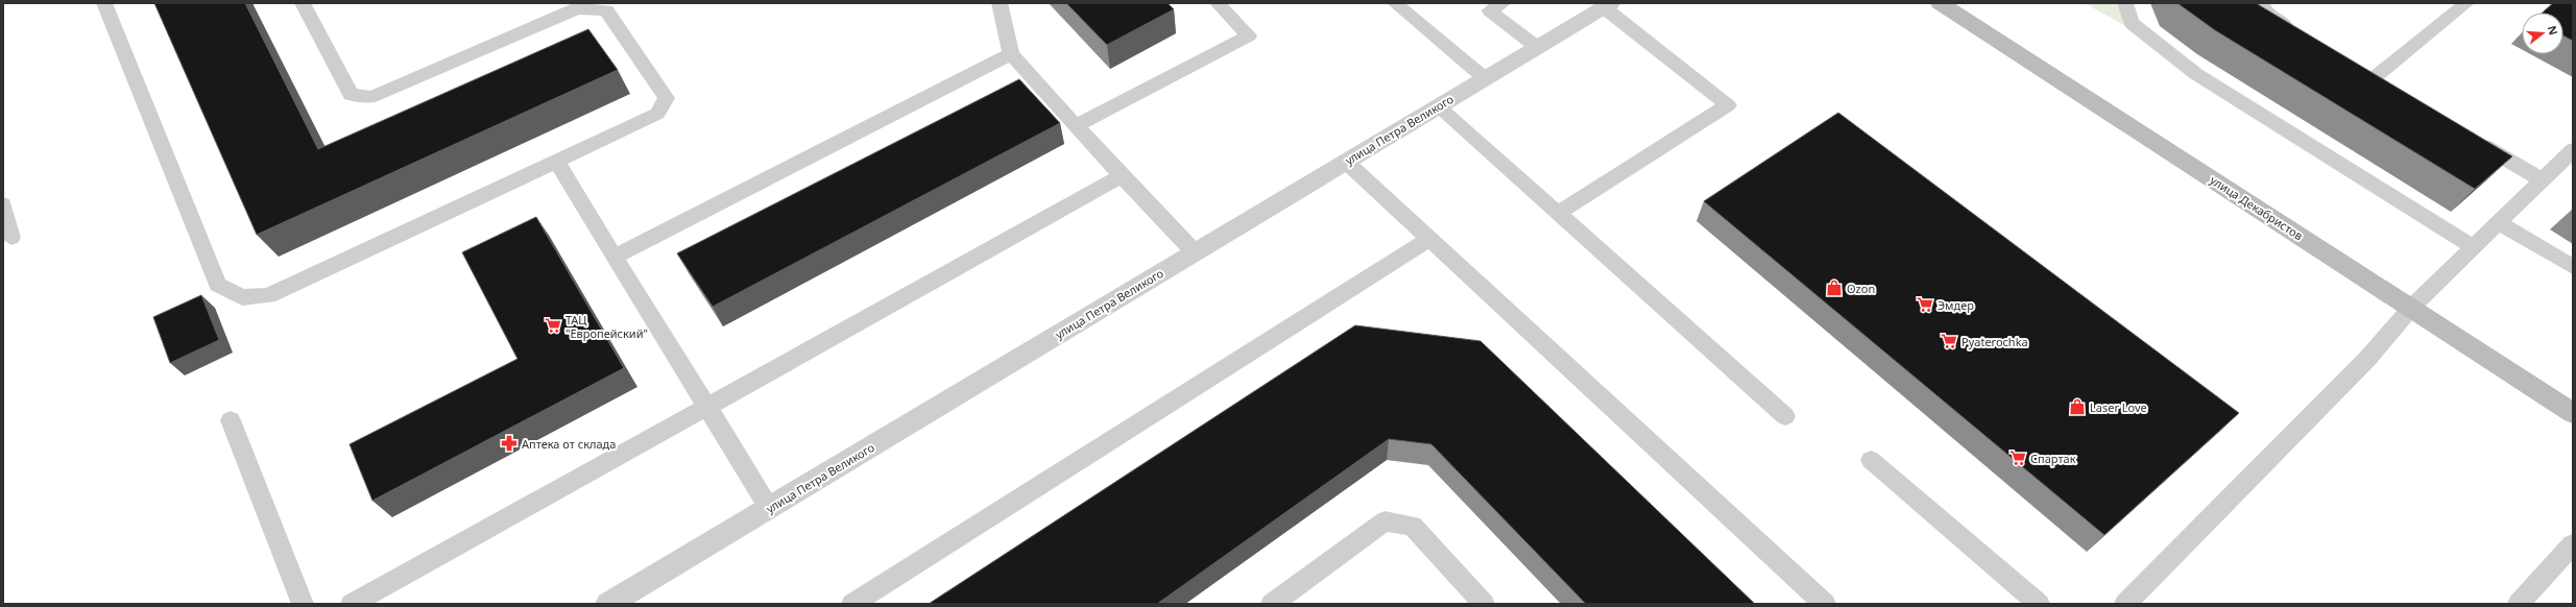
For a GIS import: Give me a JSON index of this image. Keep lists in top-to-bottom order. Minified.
{"streets":{"main road":["улица Декабристов"],"street":["улица Петра Великого"]},"places":{"shop":["Ozon","Laser Love"],"supermarket":["Эмдер","ТАЦ \"Европейский\"","Pyaterochka","Спартак"],"pharmacy":["Аптека от склада"]},"north":"right"}
